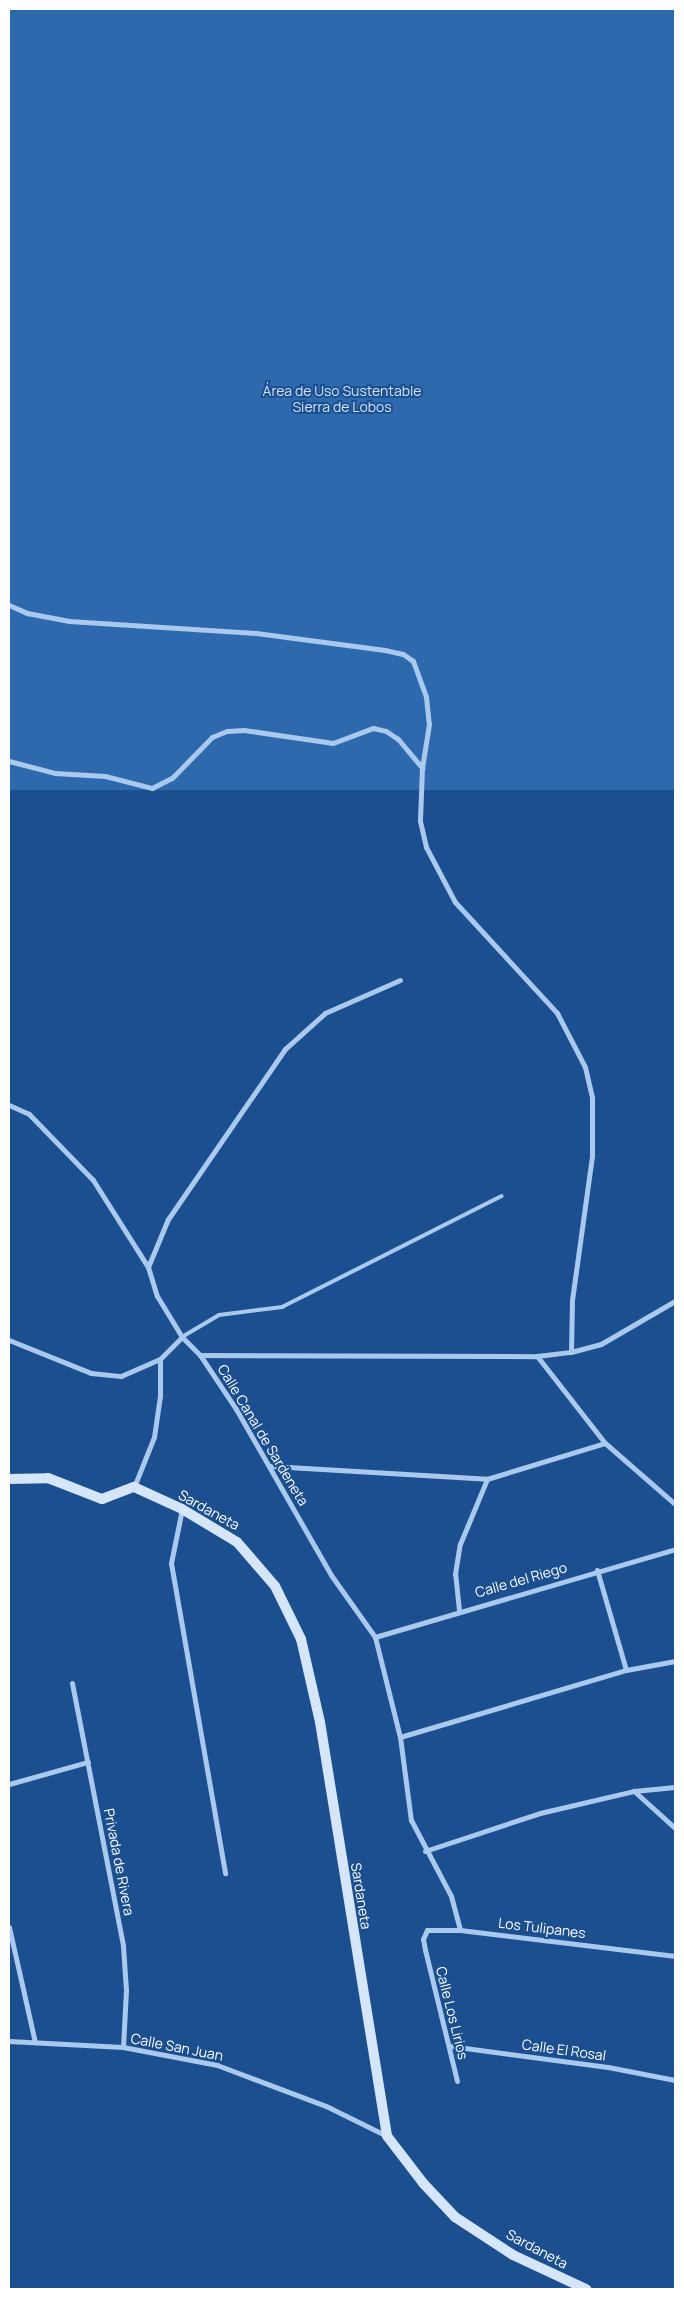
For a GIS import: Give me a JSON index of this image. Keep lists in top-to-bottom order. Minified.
{"streets":{"street":["Calle Canal de Sardeneta","Sardaneta","Calle del Riego","Privada de Rivera","Los Tulipanes","Calle Los Lirios","Calle San Juan","Calle El Rosal"]},"crossings":[["Calle Canal de Sardeneta","Calle del Riego"],["Calle Canal de Sardeneta","Los Tulipanes"],["Sardaneta","Calle San Juan"],["Privada de Rivera","Calle San Juan"],["Los Tulipanes","Calle Los Lirios"],["Calle Los Lirios","Calle El Rosal"]],"parks":["Área de Uso Sustentable Sierra de Lobos"]}
